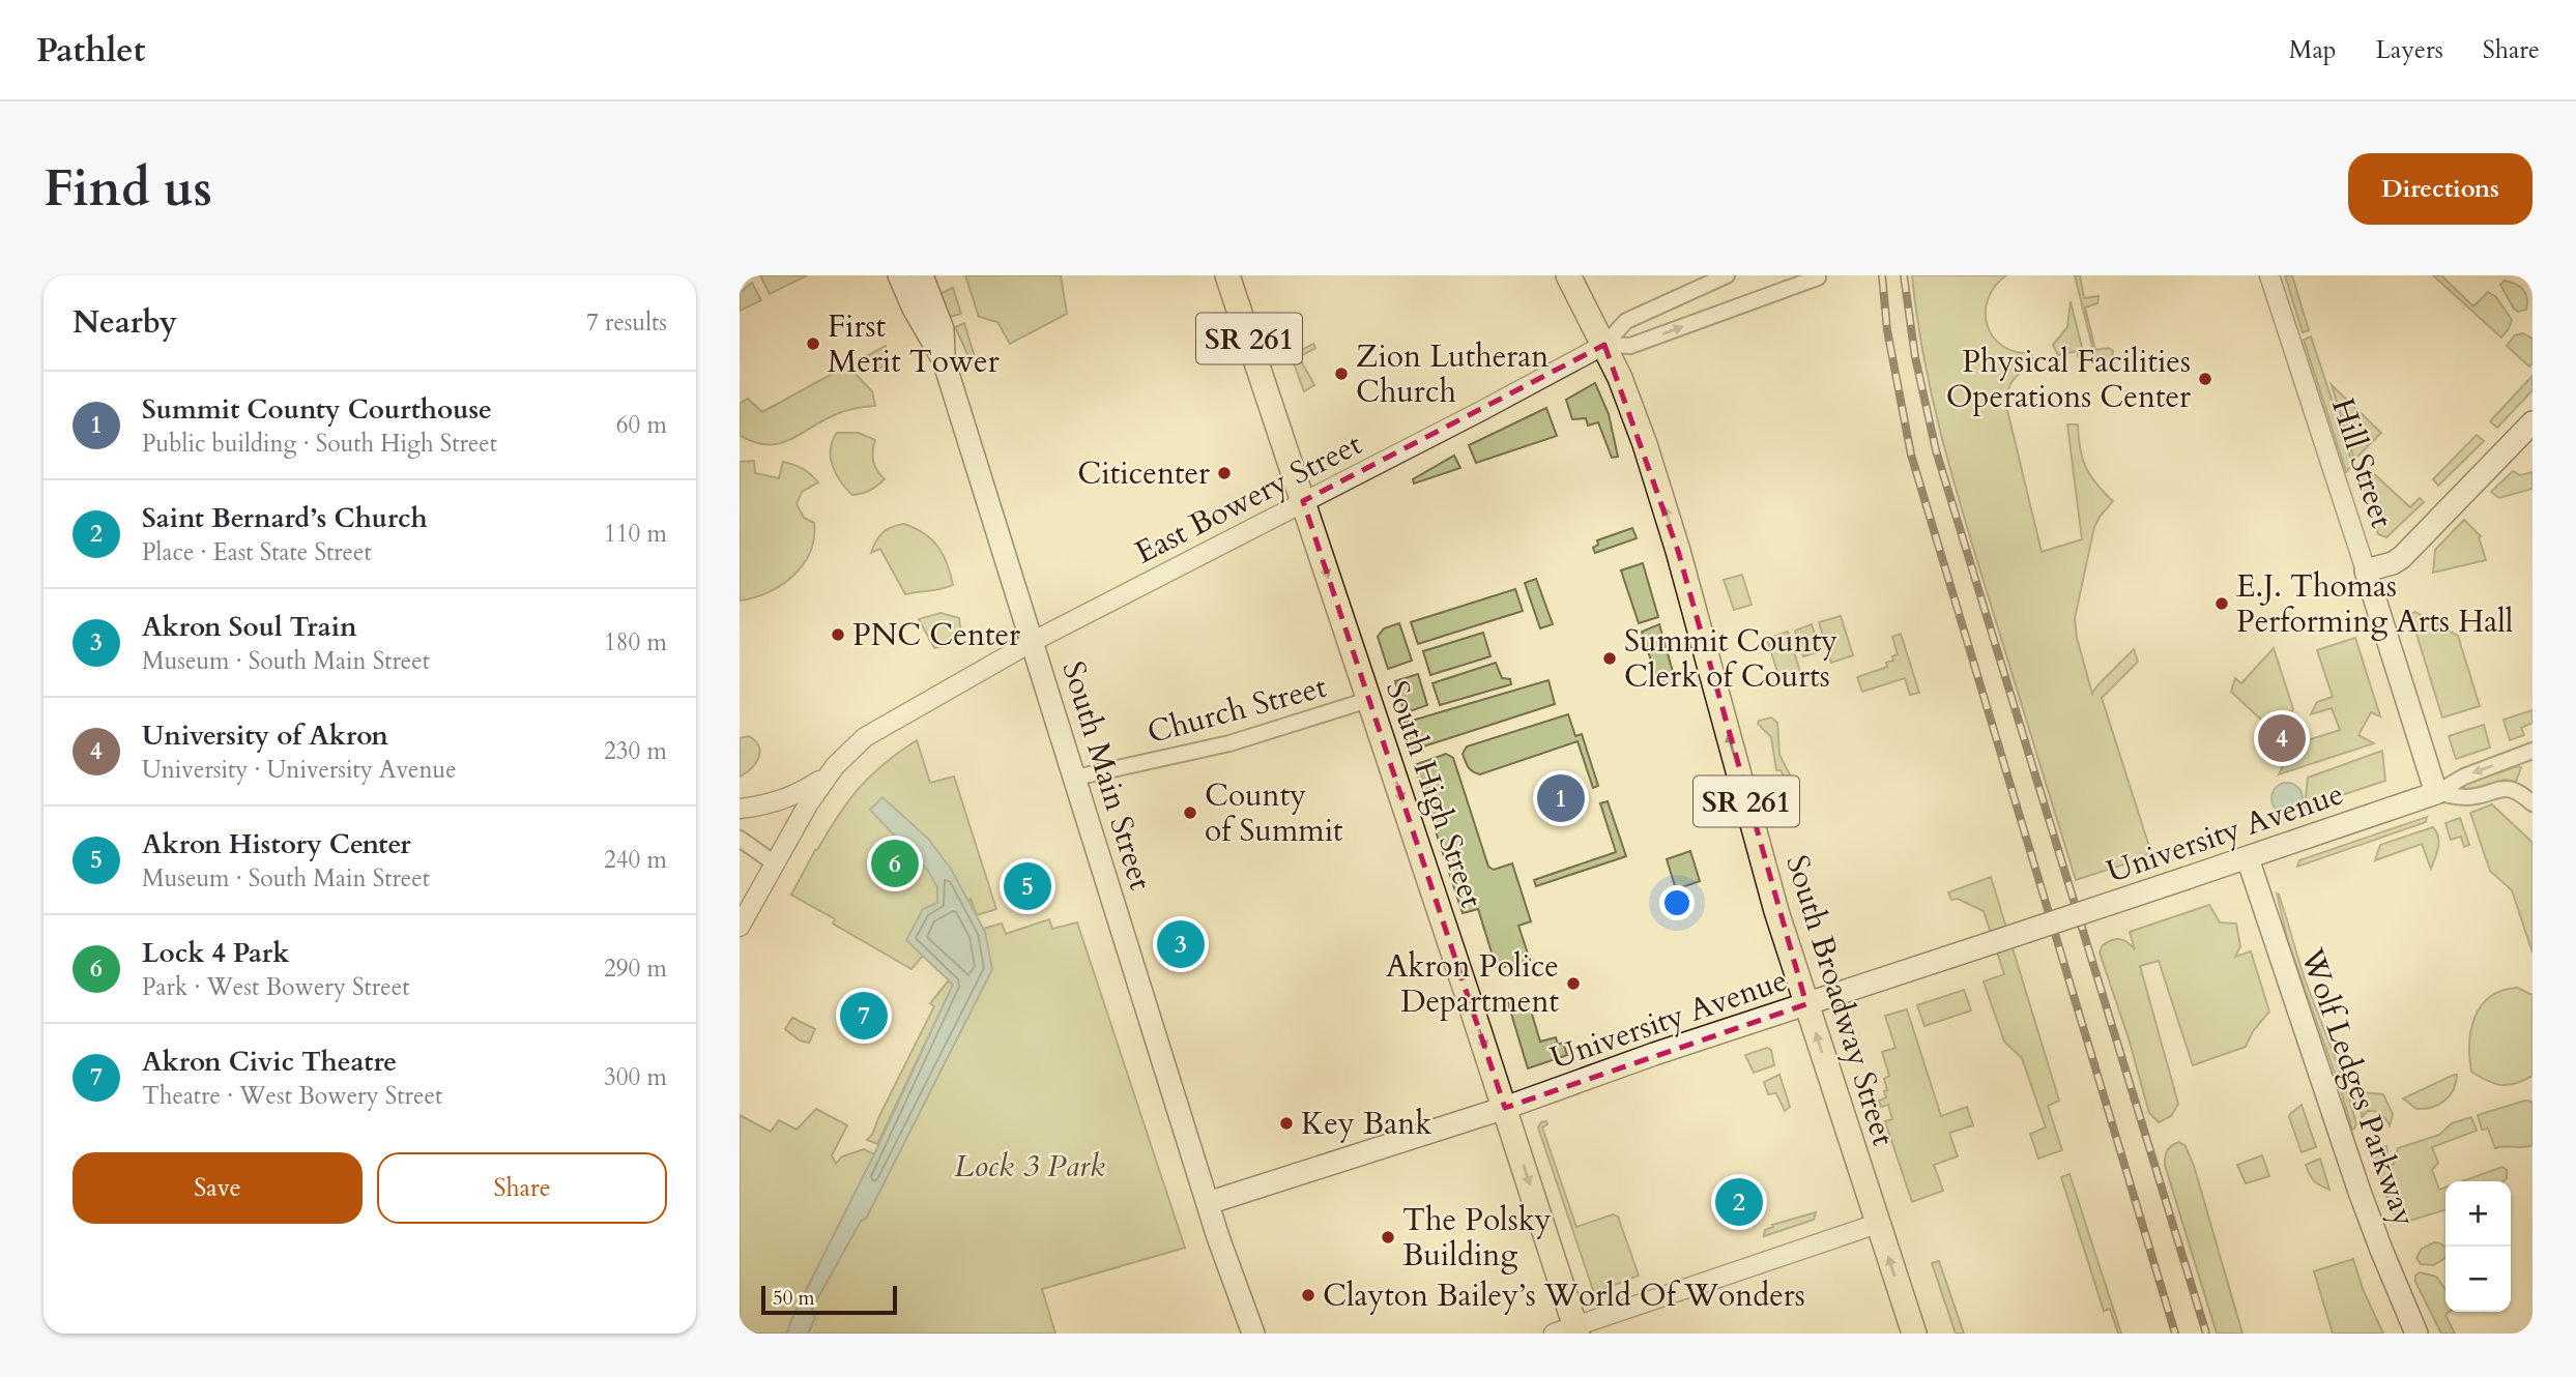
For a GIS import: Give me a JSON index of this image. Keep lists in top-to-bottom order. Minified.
{"streets":{"main road":["SR 261","Hill Street","South Main Street","South High Street","University Avenue","South Broadway Street","Wolf Ledges Parkway"],"street":["East Bowery Street","Church Street"]},"crossings":[["Hill Street","University Avenue"],["East Bowery Street","South Main Street"],["East Bowery Street","South High Street"],["East Bowery Street","South Broadway Street"],["Church Street","South Main Street"],["Church Street","South High Street"],["South Main Street","University Avenue"],["South High Street","University Avenue"],["University Avenue","South Broadway Street"],["University Avenue","Wolf Ledges Parkway"]],"one_way":["South High Street","South Broadway Street"],"parks":["Lock 3 Park"],"places":["First Merit Tower","Zion Lutheran Church","Physical Facilities Operations Center","Citicenter","E.J. Thomas Performing Arts Hall","PNC Center","Summit County Clerk of Courts","County of Summit","Akron Police Department","Key Bank","The Polsky Building","Clayton Bailey’s World Of Wonders"],"scale_bar":"50 m","page":{"header":"Pathlet","nav":["Map","Layers","Share"],"buttons":["Directions",["Save","Share"]],"title":"Find us","heading":["Nearby","7 results"],"list":[{"mark":"1","name":"Summit County Courthouse","note":"Public building · South High Street","value":"60 m"},{"mark":"2","name":"Saint Bernard’s Church","note":"Place · East State Street","value":"110 m"},{"mark":"3","name":"Akron Soul Train","note":"Museum · South Main Street","value":"180 m"},{"mark":"4","name":"University of Akron","note":"University · University Avenue","value":"230 m"},{"mark":"5","name":"Akron History Center","note":"Museum · South Main Street","value":"240 m"},{"mark":"6","name":"Lock 4 Park","note":"Park · West Bowery Street","value":"290 m"},{"mark":"7","name":"Akron Civic Theatre","note":"Theatre · West Bowery Street","value":"300 m"}],"pins":["4","1","6","5","3","7","2"],"map_buttons":["+","−"],"scale":"50 m"}}
